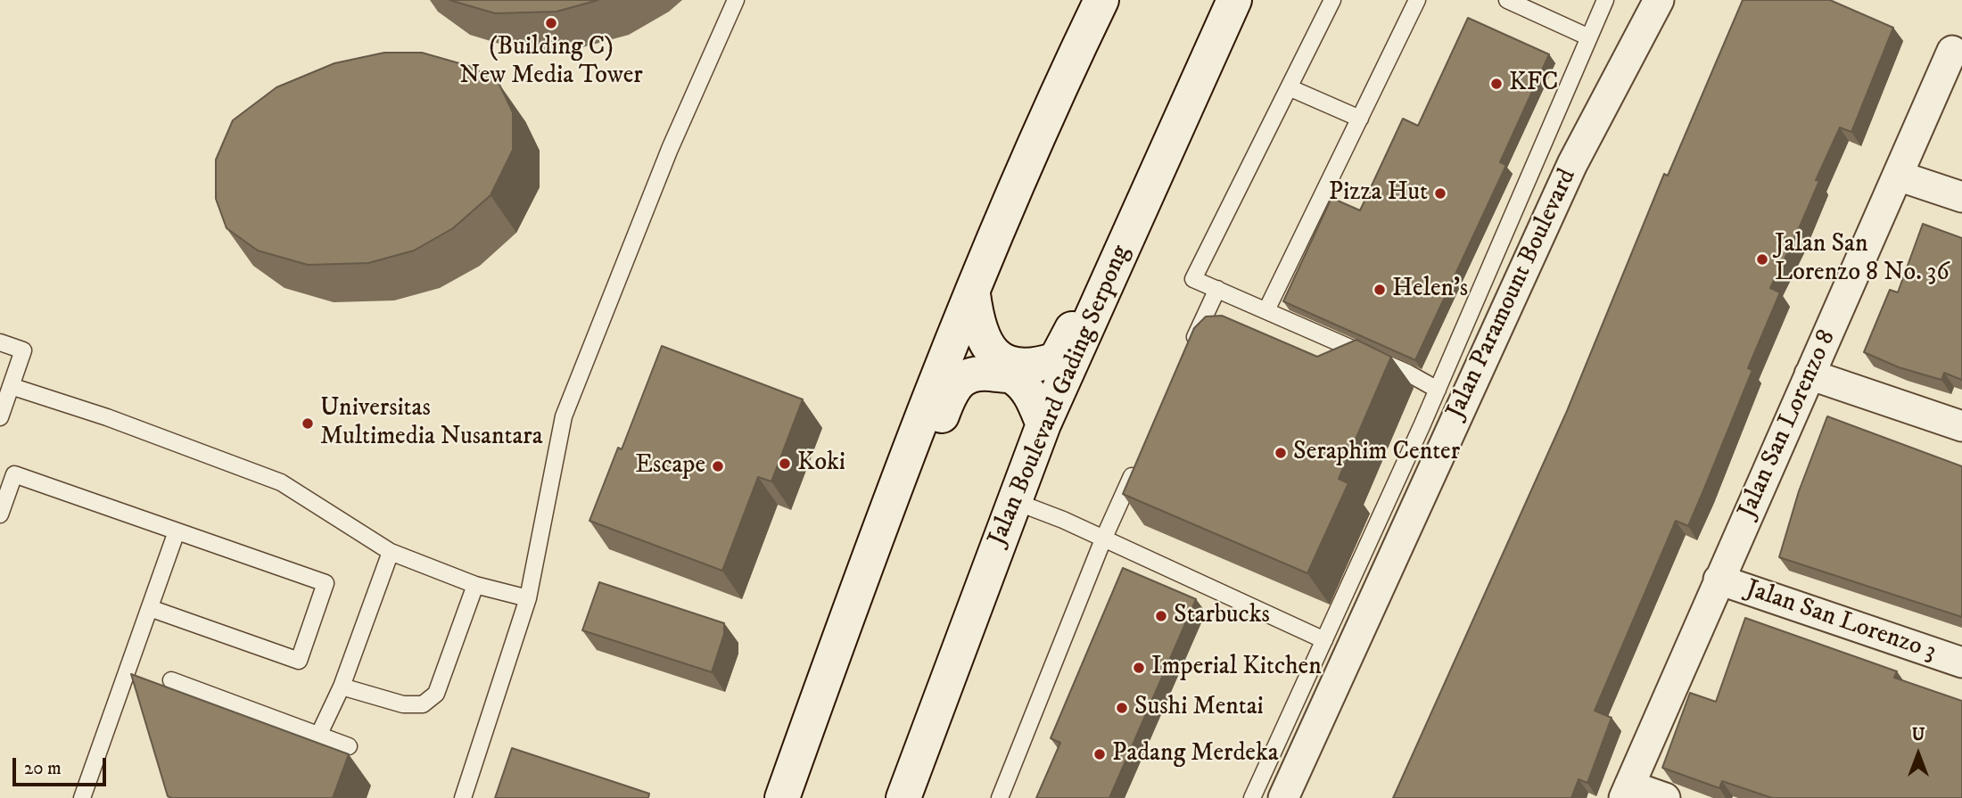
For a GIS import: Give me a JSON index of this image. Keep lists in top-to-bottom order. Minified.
{"streets":{"main road":["Jalan Boulevard Gading Serpong"],"street":["Jalan Paramount Boulevard","Jalan San Lorenzo 8","Jalan San Lorenzo 3"]},"crossings":[["Jalan San Lorenzo 8","Jalan San Lorenzo 3"]],"places":["(Building C) New Media Tower","KFC","Pizza Hut","Jalan San Lorenzo 8 No. 36","Helen's","Universitas Multimedia Nusantara","Seraphim Center","Koki","Escape","Starbucks","Imperial Kitchen","Sushi Mentai","Padang Merdeka"],"scale_bar":"20 m","north":"top"}
